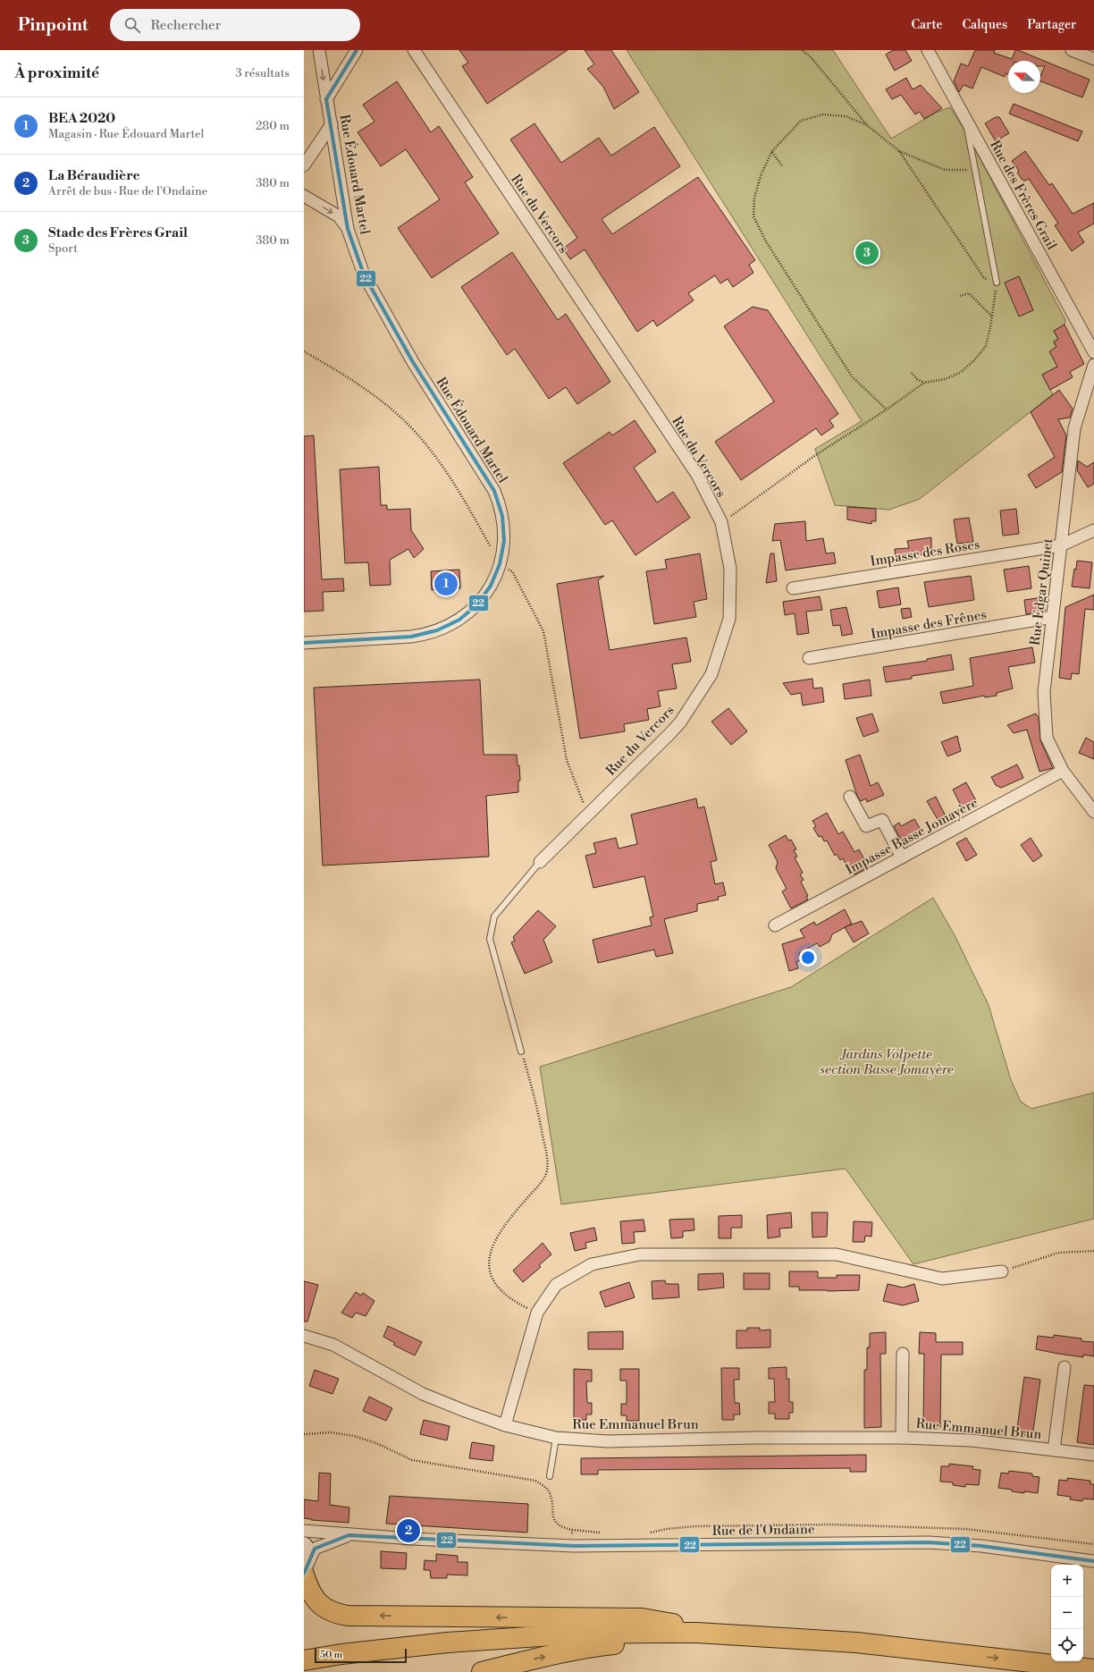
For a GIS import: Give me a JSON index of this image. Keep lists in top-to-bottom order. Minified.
{"streets":{"street":["Rue Édouard Martel","Rue des Frères Grail","Rue du Vercors","Impasse des Roses","Rue Edgar Quinet","Impasse des Frênes","Impasse Basse Jomayère","Rue Emmanuel Brun","Rue de l'Ondaine"]},"crossings":[["Impasse des Roses","Rue Edgar Quinet"],["Rue Edgar Quinet","Impasse des Frênes"],["Rue Edgar Quinet","Impasse Basse Jomayère"]],"parks":["Jardins Volpette section Basse Jomayère"],"lines":["transit line 22"],"scale_bar":"50 m","north":"left","page":{"header":"Pinpoint","search":"Rechercher","nav":["Carte","Calques","Partager"],"heading":["À proximité","3 résultats"],"list":[{"mark":"1","name":"BEA 2020","note":"Magasin · Rue Édouard Martel","value":"280 m"},{"mark":"2","name":"La Béraudière","note":"Arrêt de bus · Rue de l'Ondaine","value":"380 m"},{"mark":"3","name":"Stade des Frères Grail","note":"Sport","value":"380 m"}],"pins":["3","1","2"],"map_buttons":["+","−"],"scale":"50 m"}}
